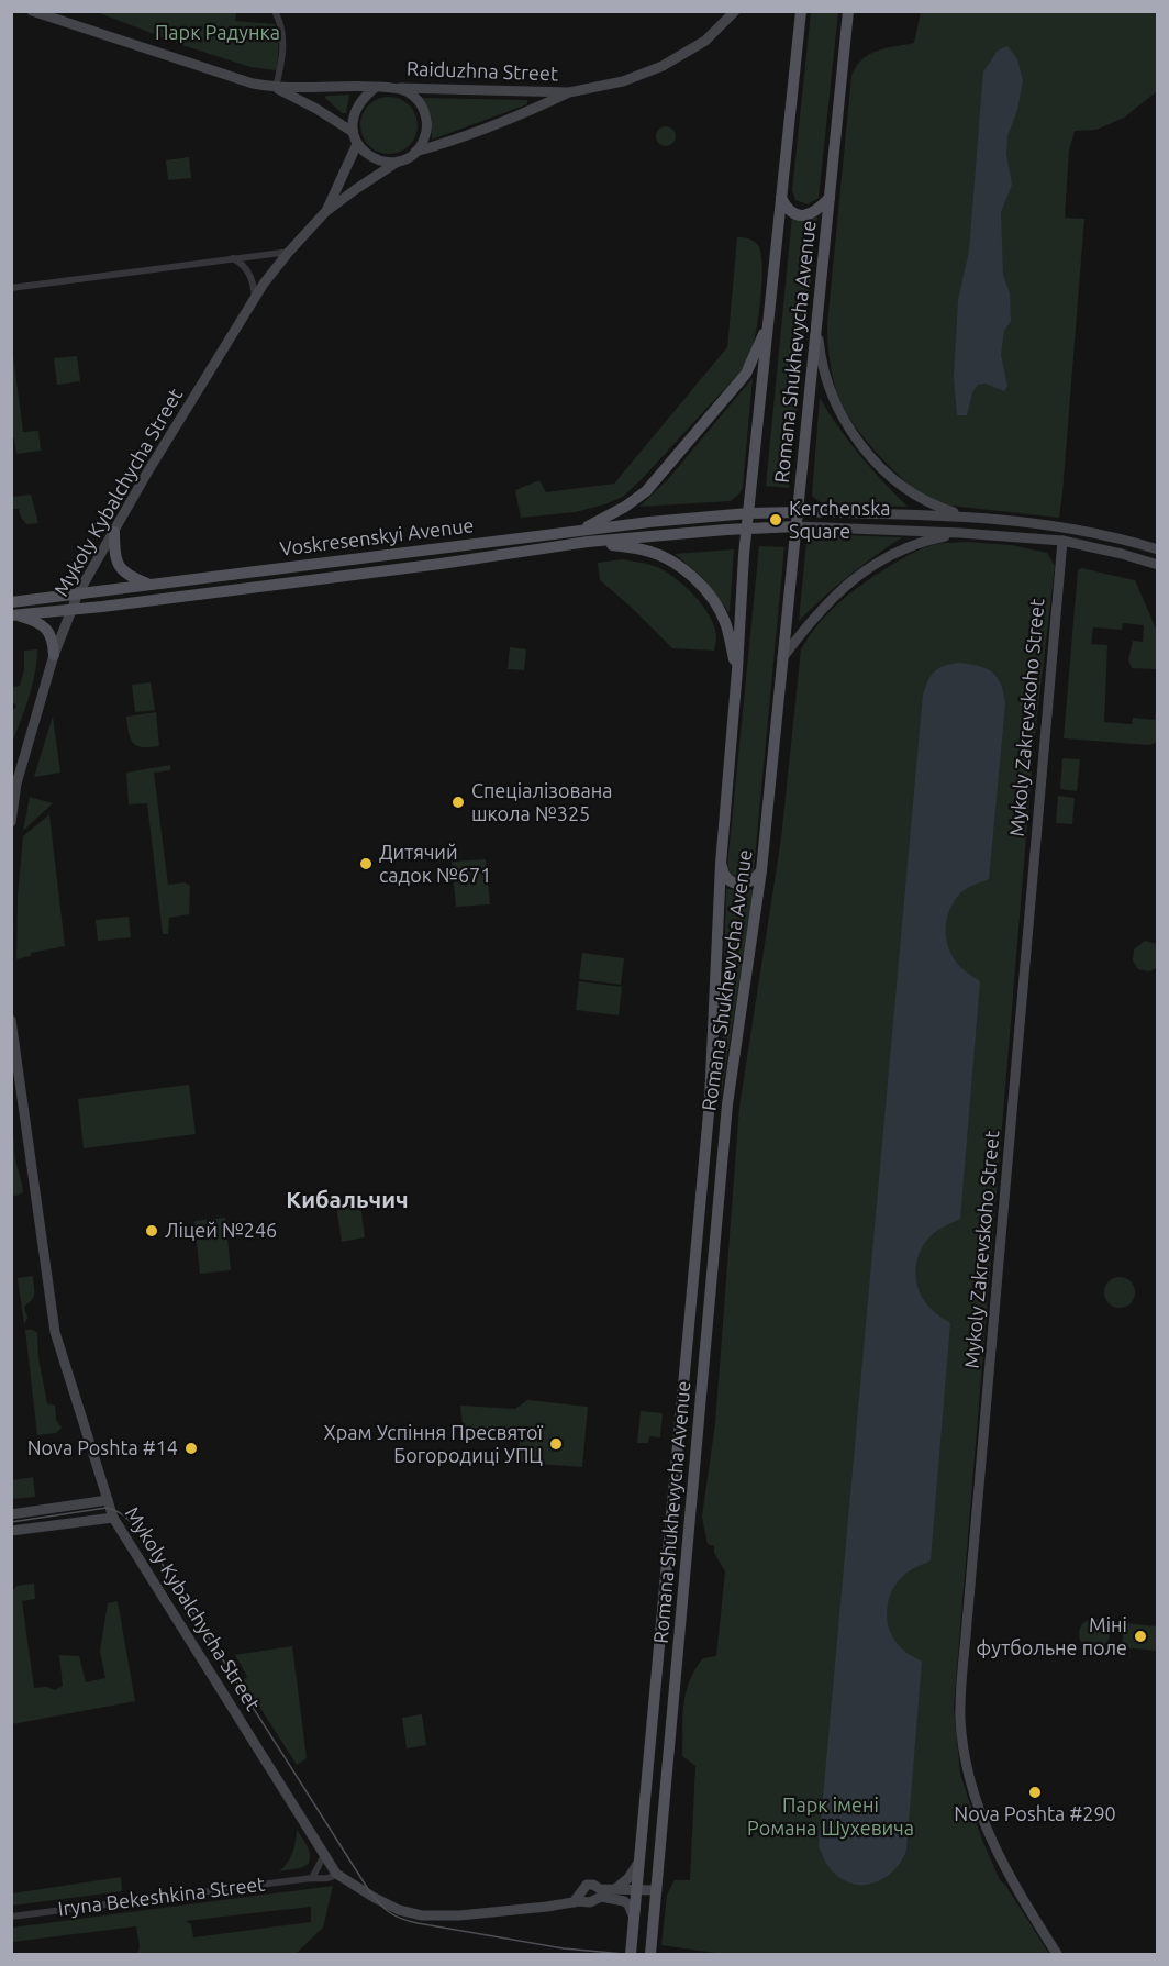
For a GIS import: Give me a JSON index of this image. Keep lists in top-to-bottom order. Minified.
{"streets":{"main road":["Romana Shukhevycha Avenue","Voskresenskyi Avenue"],"street":["Raiduzhna Street","Mykoly Kybalchycha Street","Mykoly Zakrevskoho Street","Iryna Bekeshkina Street"]},"crossings":[["Raiduzhna Street","Mykoly Kybalchycha Street"],["Romana Shukhevycha Avenue","Voskresenskyi Avenue"],["Mykoly Kybalchycha Street","Voskresenskyi Avenue"]],"districts":["Кибальчич"],"parks":["Парк Радунка","Парк імені Романа Шухевича"],"places":["Kerchenska Square","Спеціалізована школа №325","Дитячий садок №671","Ліцей №246","Храм Успіння Пресвятої Богородиці УПЦ","Nova Poshta #14","Міні футбольне поле","Nova Poshta #290"]}
